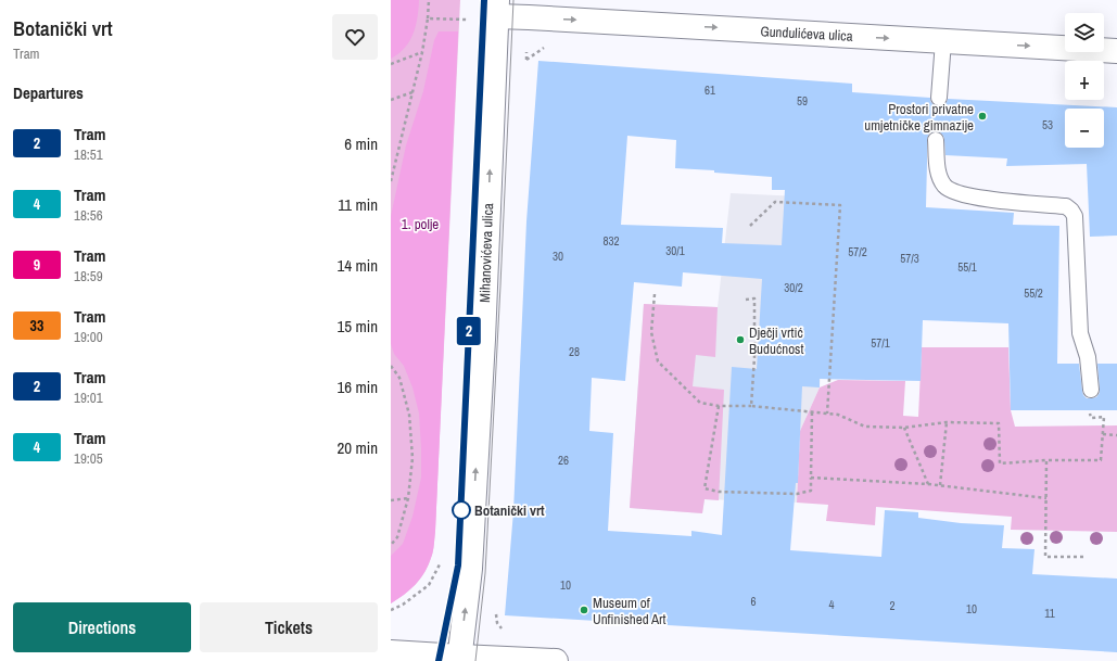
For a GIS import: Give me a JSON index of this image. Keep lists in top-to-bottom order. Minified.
{"streets":{"street":["Gundulićeva ulica","Mihanovićeva ulica"]},"crossings":[["Gundulićeva ulica","Mihanovićeva ulica"]],"one_way":["Gundulićeva ulica","Mihanovićeva ulica"],"parks":["1. polje"],"places":["Prostori privatne umjetničke gimnazije","Dječji vrtić Budućnost","Botanički vrt","Museum of Unfinished Art"],"lines":["tram line 2"],"house_numbers":["61","59","53","832","30/1","57/2","30","57/3","55/1","30/2","55/2","57/1","28","26","10","6","4","2","10","11"],"page":{"heading":[["Botanički vrt","Tram"],"Departures"],"on_map":"2","map_buttons":["+","−"],"list":[{"mark":"2","name":"Tram","note":"18:51","value":"6 min"},{"mark":"4","name":"Tram","note":"18:56","value":"11 min"},{"mark":"9","name":"Tram","note":"18:59","value":"14 min"},{"mark":"33","name":"Tram","note":"19:00","value":"15 min"},{"mark":"2","name":"Tram","note":"19:01","value":"16 min"},{"mark":"4","name":"Tram","note":"19:05","value":"20 min"}],"buttons":["Directions","Tickets"]}}
